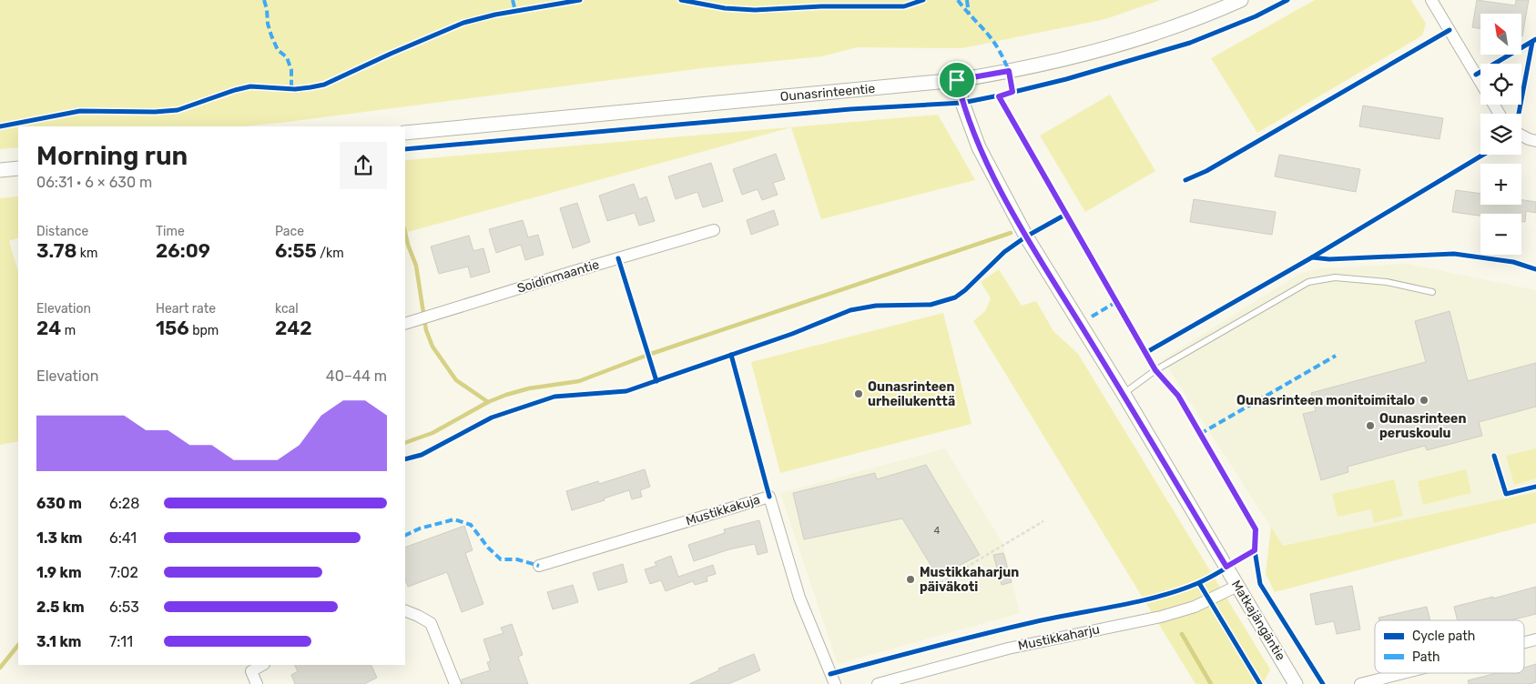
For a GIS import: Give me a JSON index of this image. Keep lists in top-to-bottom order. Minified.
{"streets":{"street":["Ounasrinteentie","Soidinmaantie","Mustikkakuja","Matkajängäntie","Mustikkaharju"]},"crossings":[["Ounasrinteentie","Matkajängäntie"],["Matkajängäntie","Mustikkaharju"]],"places":["Ounasrinteen urheilukenttä","Ounasrinteen monitoimitalo","Ounasrinteen peruskoulu","Mustikkaharjun päiväkoti"],"house_numbers":["4"],"legend":["Cycle path","Path"],"north":"top left","page":{"map_buttons":["+","−"],"heading":["Morning run","06:31 · 6 × 630 m"],"stats":[["Distance","3.78 km"],["Time","26:09"],["Pace","6:55 /km"],["Elevation","24 m"],["Heart rate","156 bpm"],["kcal","242"]],"chart":["Elevation","40–44 m"],"list":[{"name":"630 m","note":"6:28"},{"name":"1.3 km","note":"6:41"},{"name":"1.9 km","note":"7:02"},{"name":"2.5 km","note":"6:53"},{"name":"3.1 km","note":"7:11"}]}}
